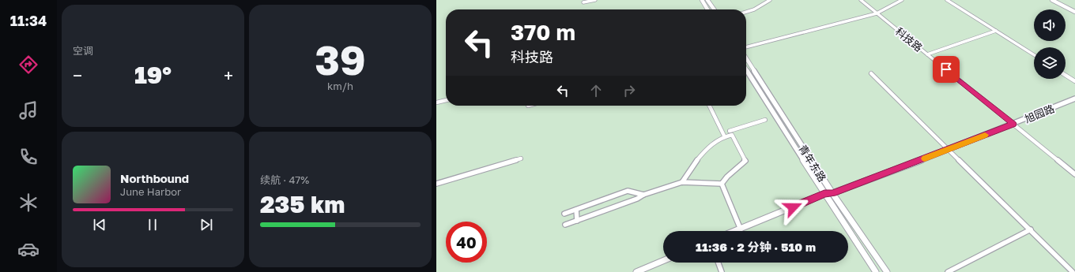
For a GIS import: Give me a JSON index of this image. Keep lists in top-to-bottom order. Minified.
{"streets":{"main road":["旭园路","青年东路"],"street":["科技路"]},"crossings":[["科技路","旭园路"],["旭园路","青年东路"]],"page":{"tabs":"11:34","tile":["空调",["39","km/h"],["续航 · 47%","235 km"]],"turn":["370 m","科技路"],"heat":["−","19°","+"],"song":["Northbound","June Harbor"],"limit":"40","trip":"11:36 · 2 分钟 · 510 m"}}
